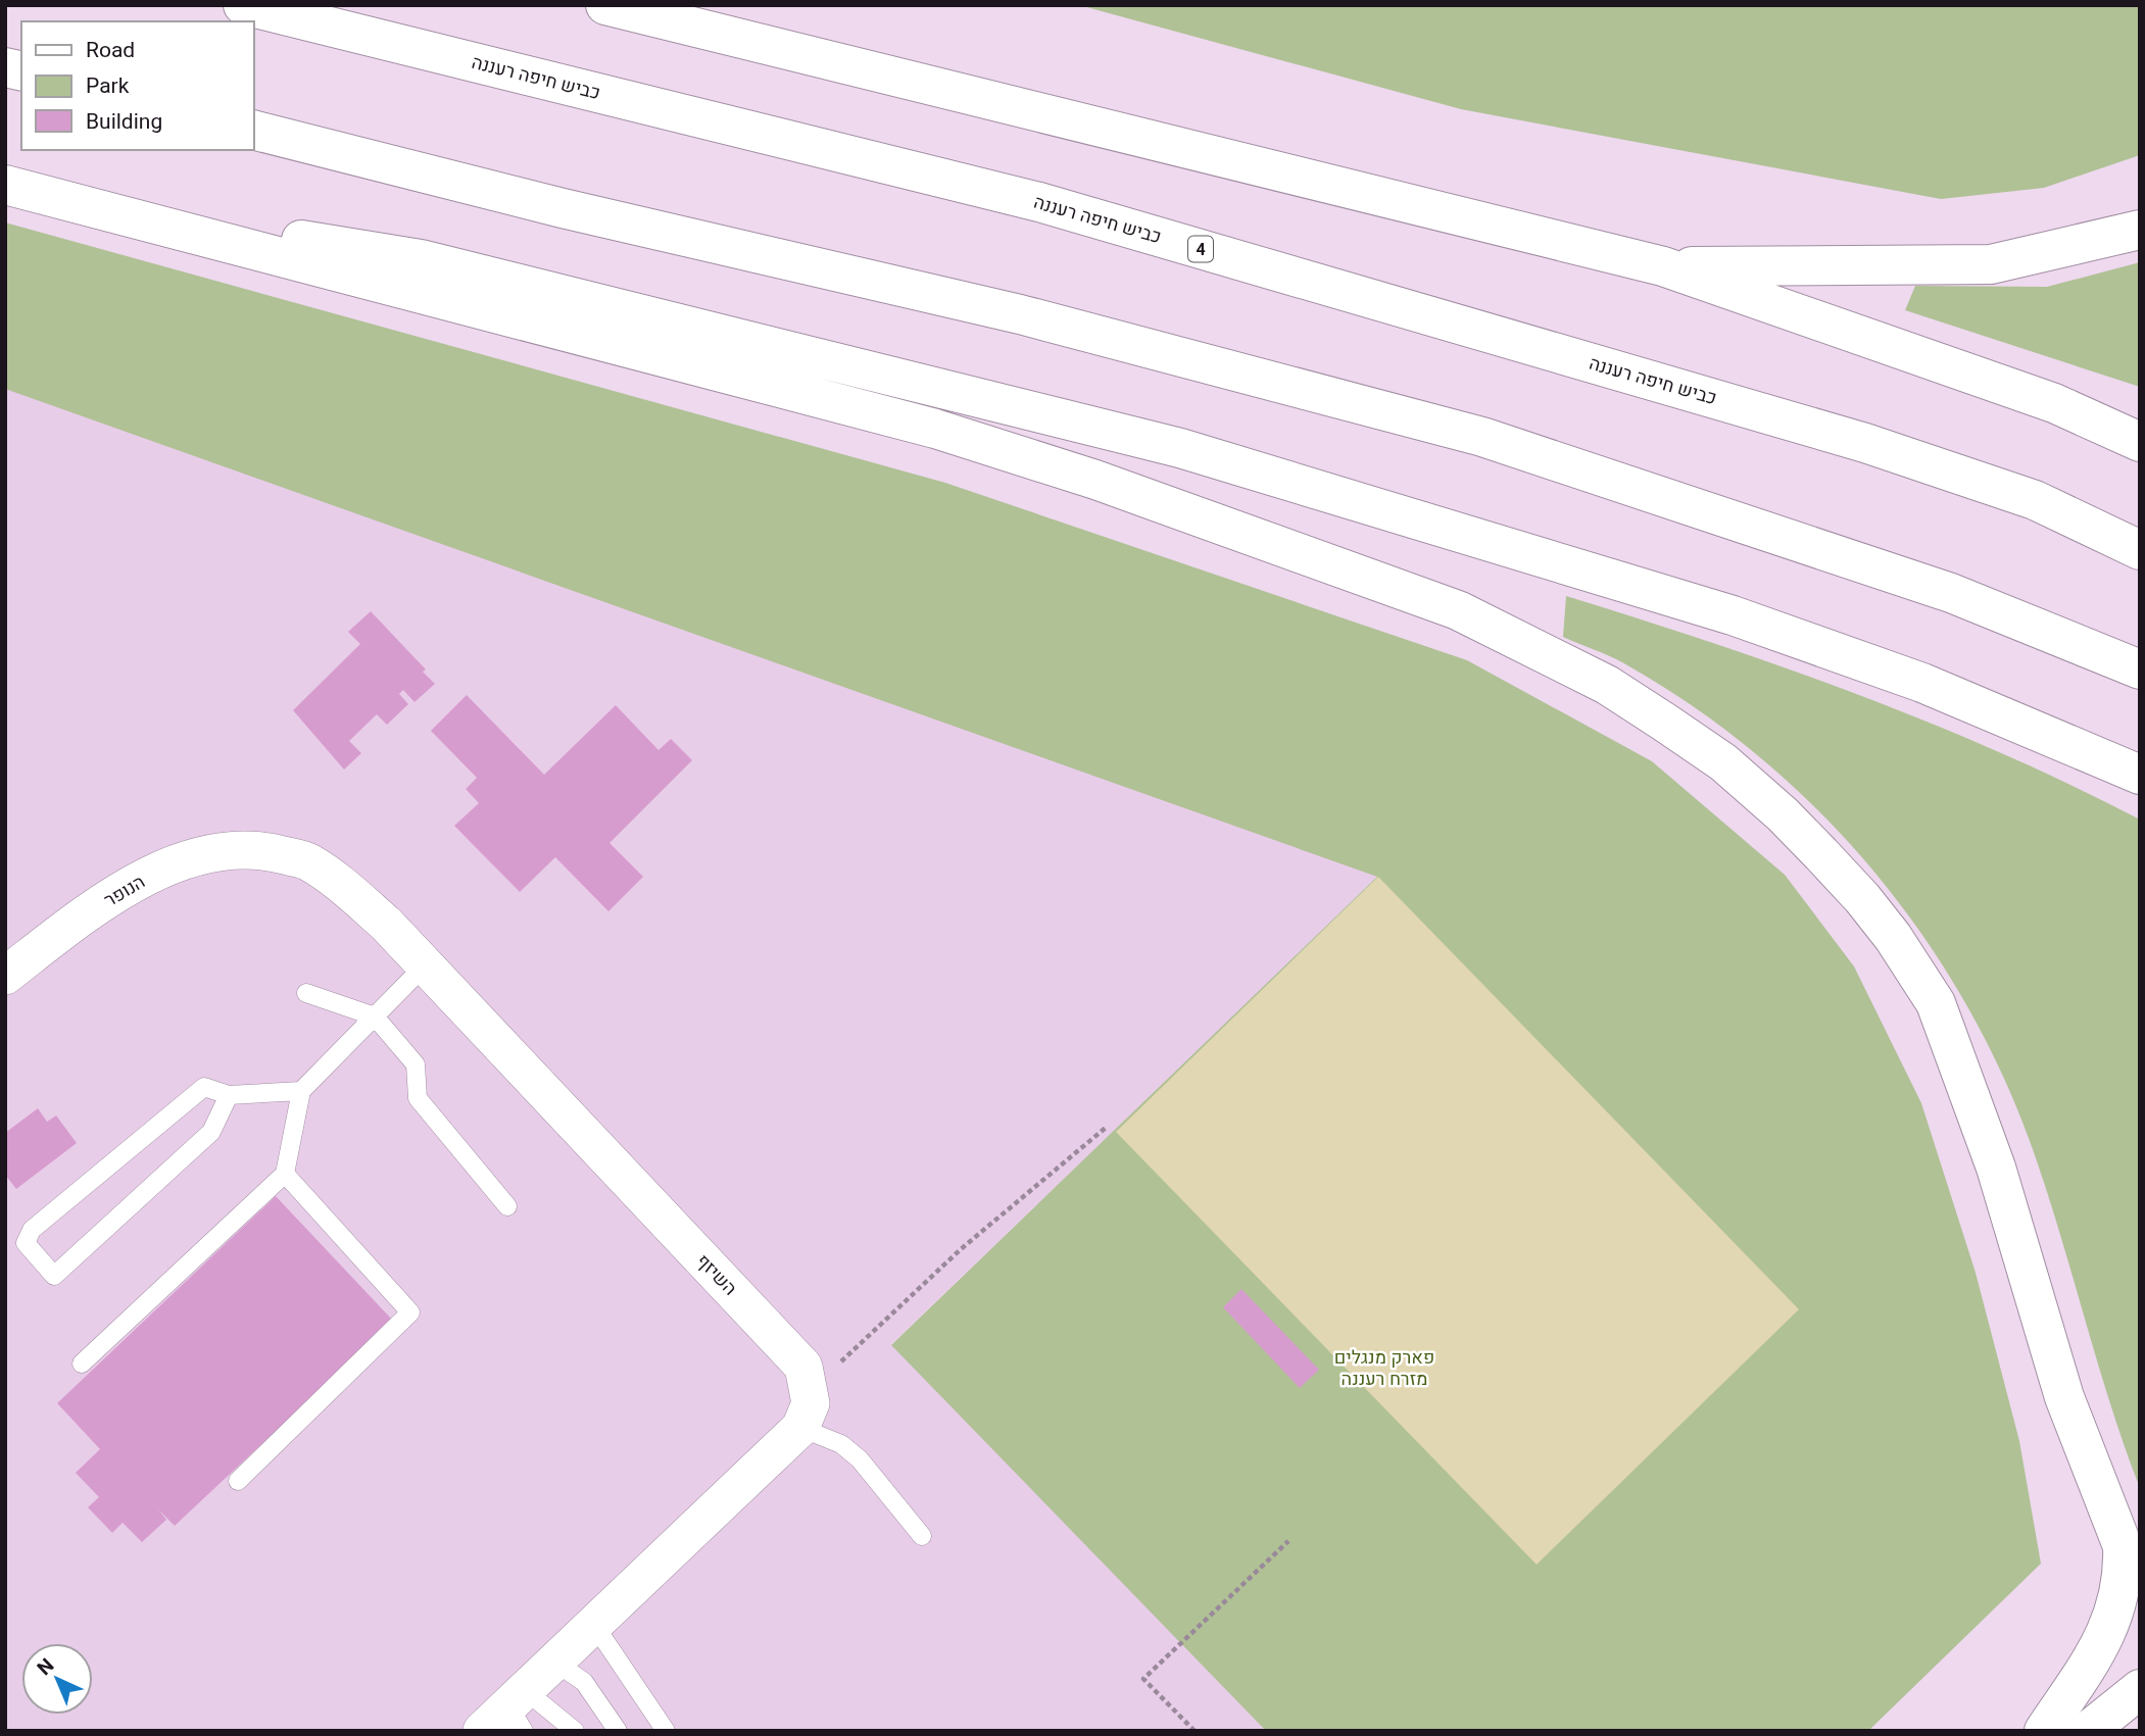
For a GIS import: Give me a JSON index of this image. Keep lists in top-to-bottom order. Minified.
{"streets":{"main road":["כביש חיפה רעננה","4"],"street":["הנופר","השיזף"]},"crossings":[["הנופר","השיזף"]],"parks":["פארק מנגלים מזרח רעננה"],"legend":["Road","Park","Building"],"north":"top left"}
